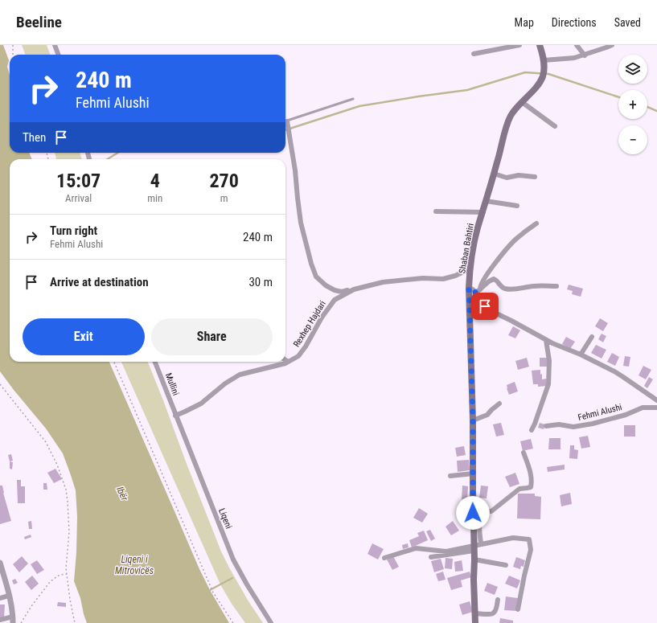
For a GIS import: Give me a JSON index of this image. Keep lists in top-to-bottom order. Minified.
{"streets":{"main road":["Shaban Bahtiri"],"street":["Rexhep Hajdari","Mullini","Fehmi Alushi","Liqeni"]},"crossings":[["Shaban Bahtiri","Rexhep Hajdari"],["Rexhep Hajdari","Mullini"],["Rexhep Hajdari","Liqeni"],["Mullini","Liqeni"]],"water":["Ibër","Liqeni i Mitrovicës"],"page":{"header":"Beeline","nav":["Map","Directions","Saved"],"map_buttons":["+","−"],"turn":["240 m","Fehmi Alushi"],"then":"Then","eta":["15:07","Arrival","4","min","270","m"],"list":[{"name":"Turn right","note":"Fehmi Alushi","value":"240 m"},{"name":"Arrive at destination","value":"30 m"}],"buttons":["Exit","Share"]}}
